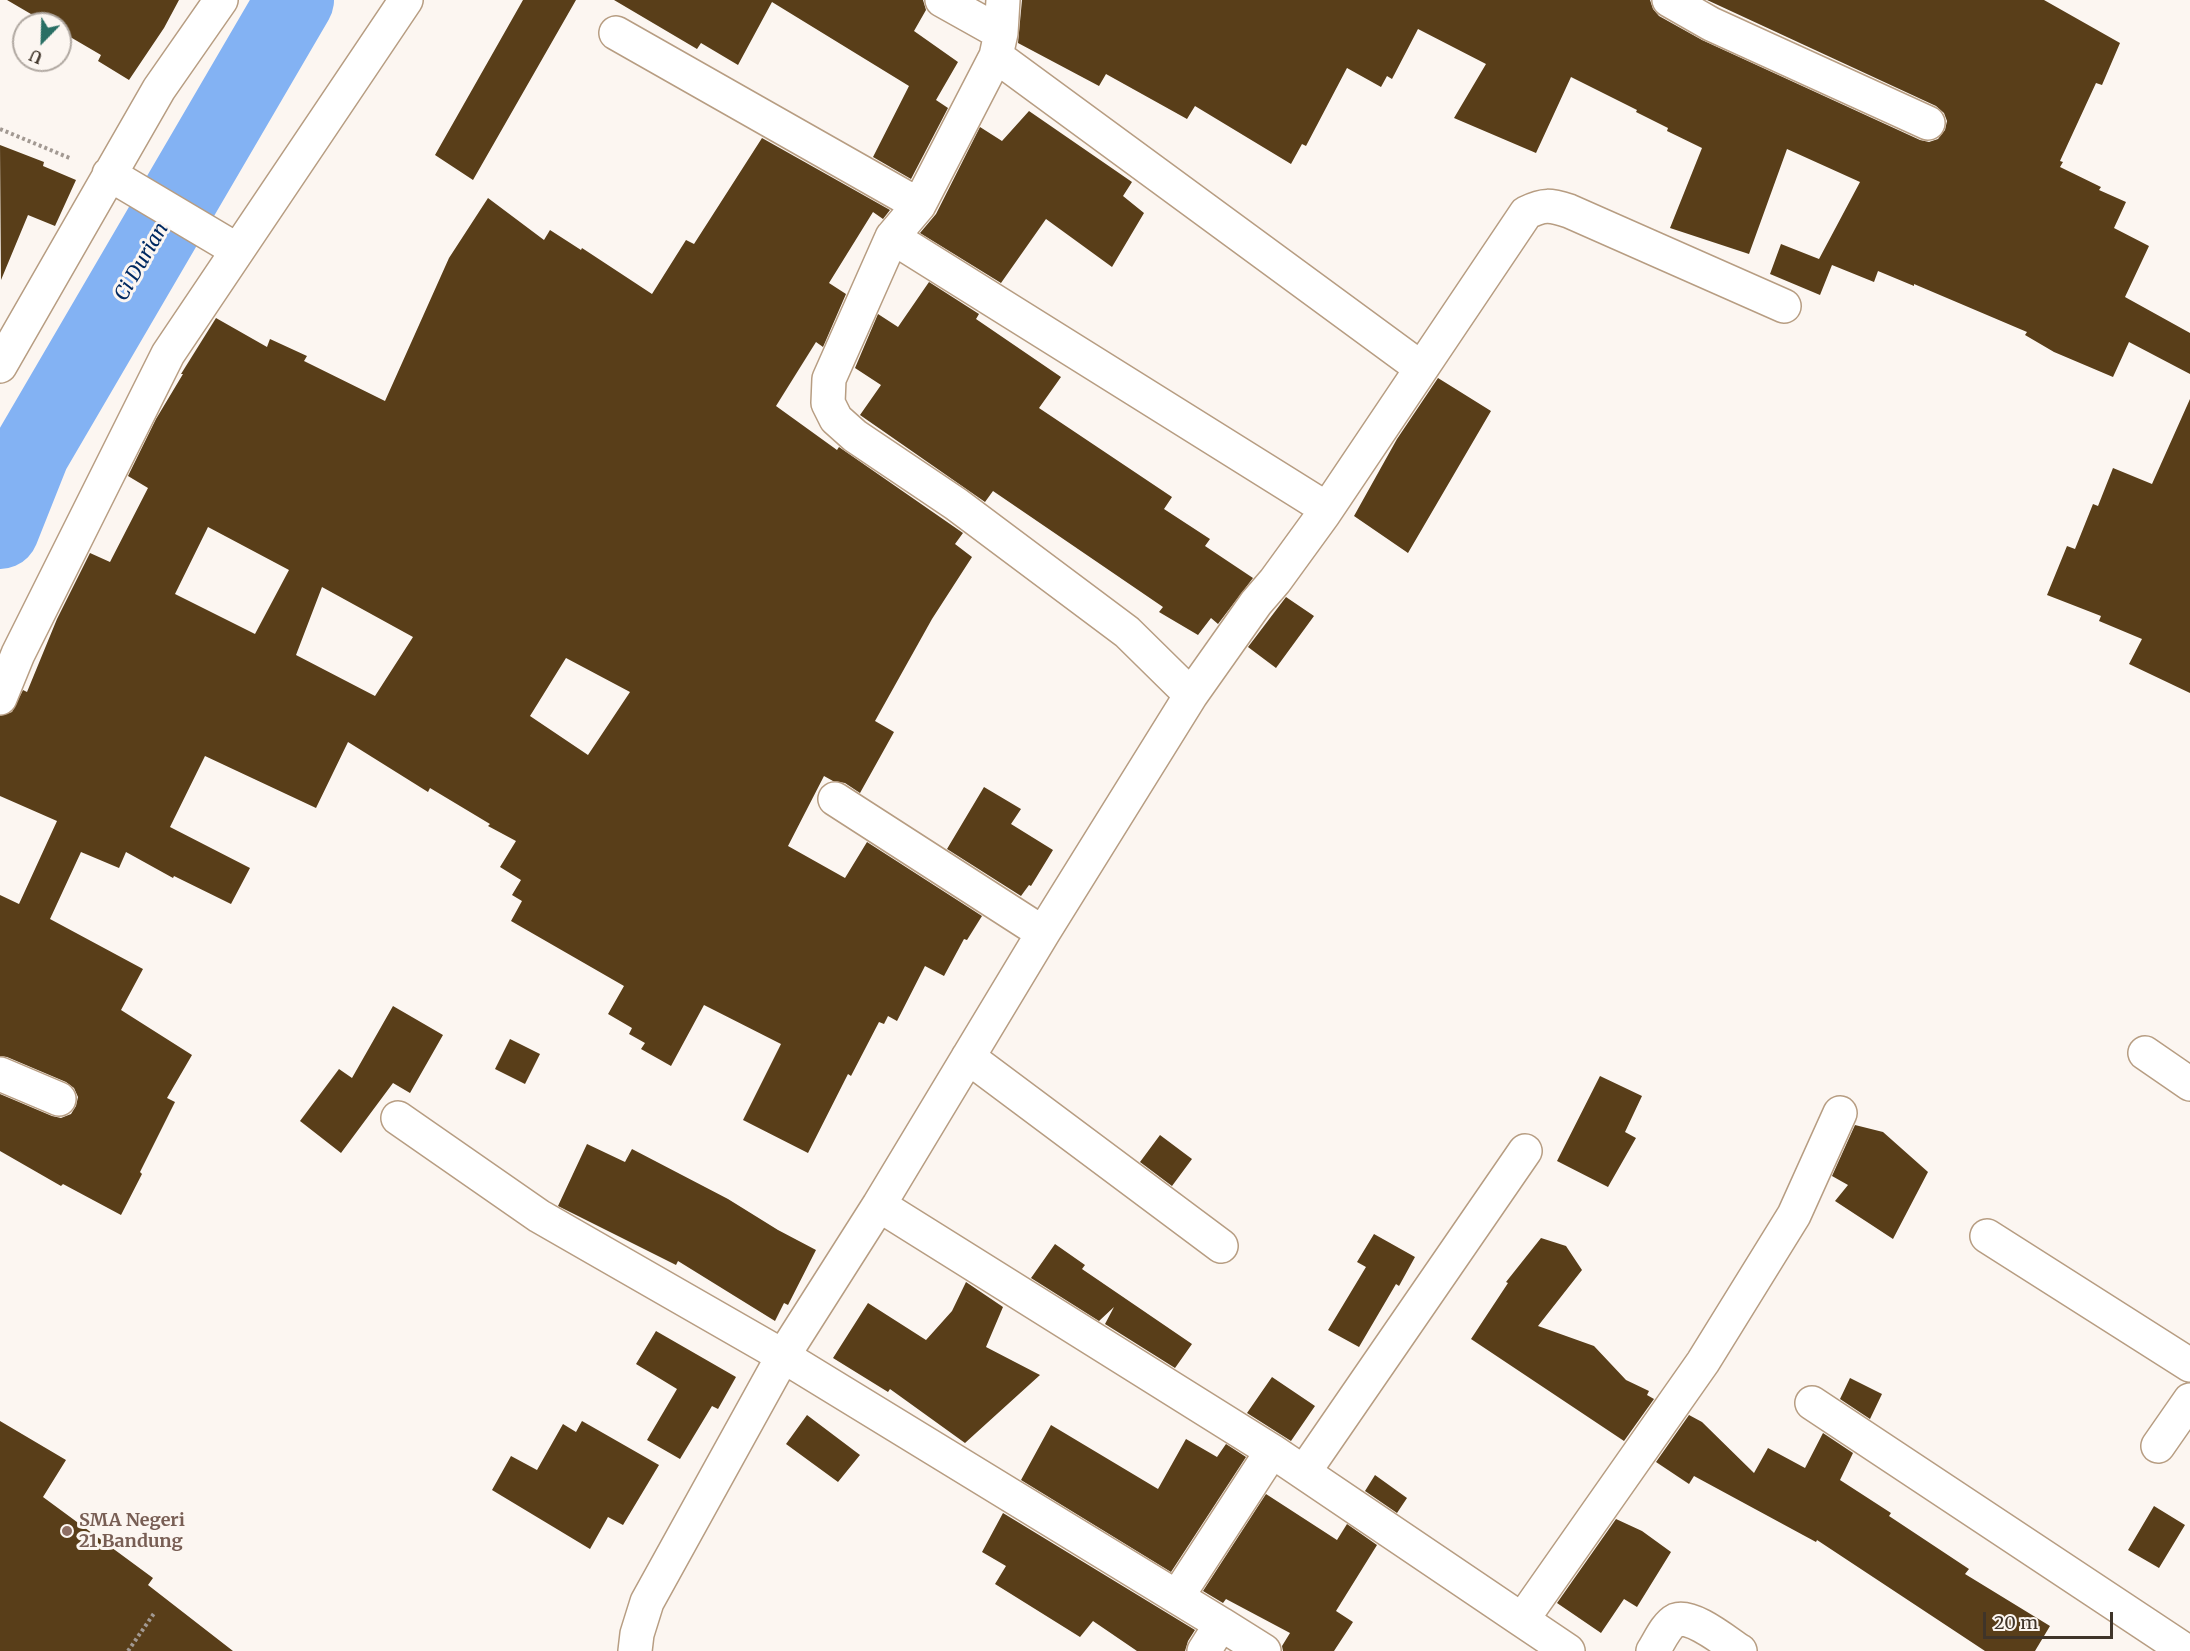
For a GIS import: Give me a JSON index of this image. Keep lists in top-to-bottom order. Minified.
{"water":["Ci Durian"],"places":["SMA Negeri 21 Bandung"],"scale_bar":"20 m","north":"bottom left"}
